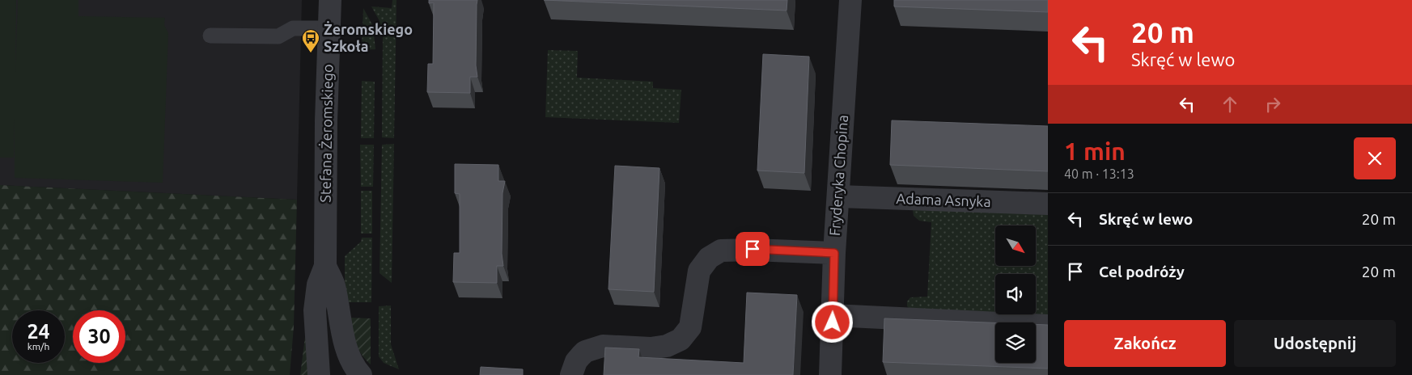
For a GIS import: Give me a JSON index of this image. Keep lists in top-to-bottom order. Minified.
{"streets":{"street":["Stefana Żeromskiego","Fryderyka Chopina","Adama Asnyka"]},"crossings":[["Fryderyka Chopina","Adama Asnyka"]],"places":{"bus stop":["Żeromskiego Szkoła"]},"north":"bottom right","page":{"turn":["20 m","Skręć w lewo"],"heading":["1 min","40 m · 13:13"],"list":[{"name":"Skręć w lewo","value":"20 m"},{"name":"Cel podróży","value":"20 m"}],"speed":"24 km/h","limit":"30","buttons":["Zakończ","Udostępnij"]}}
